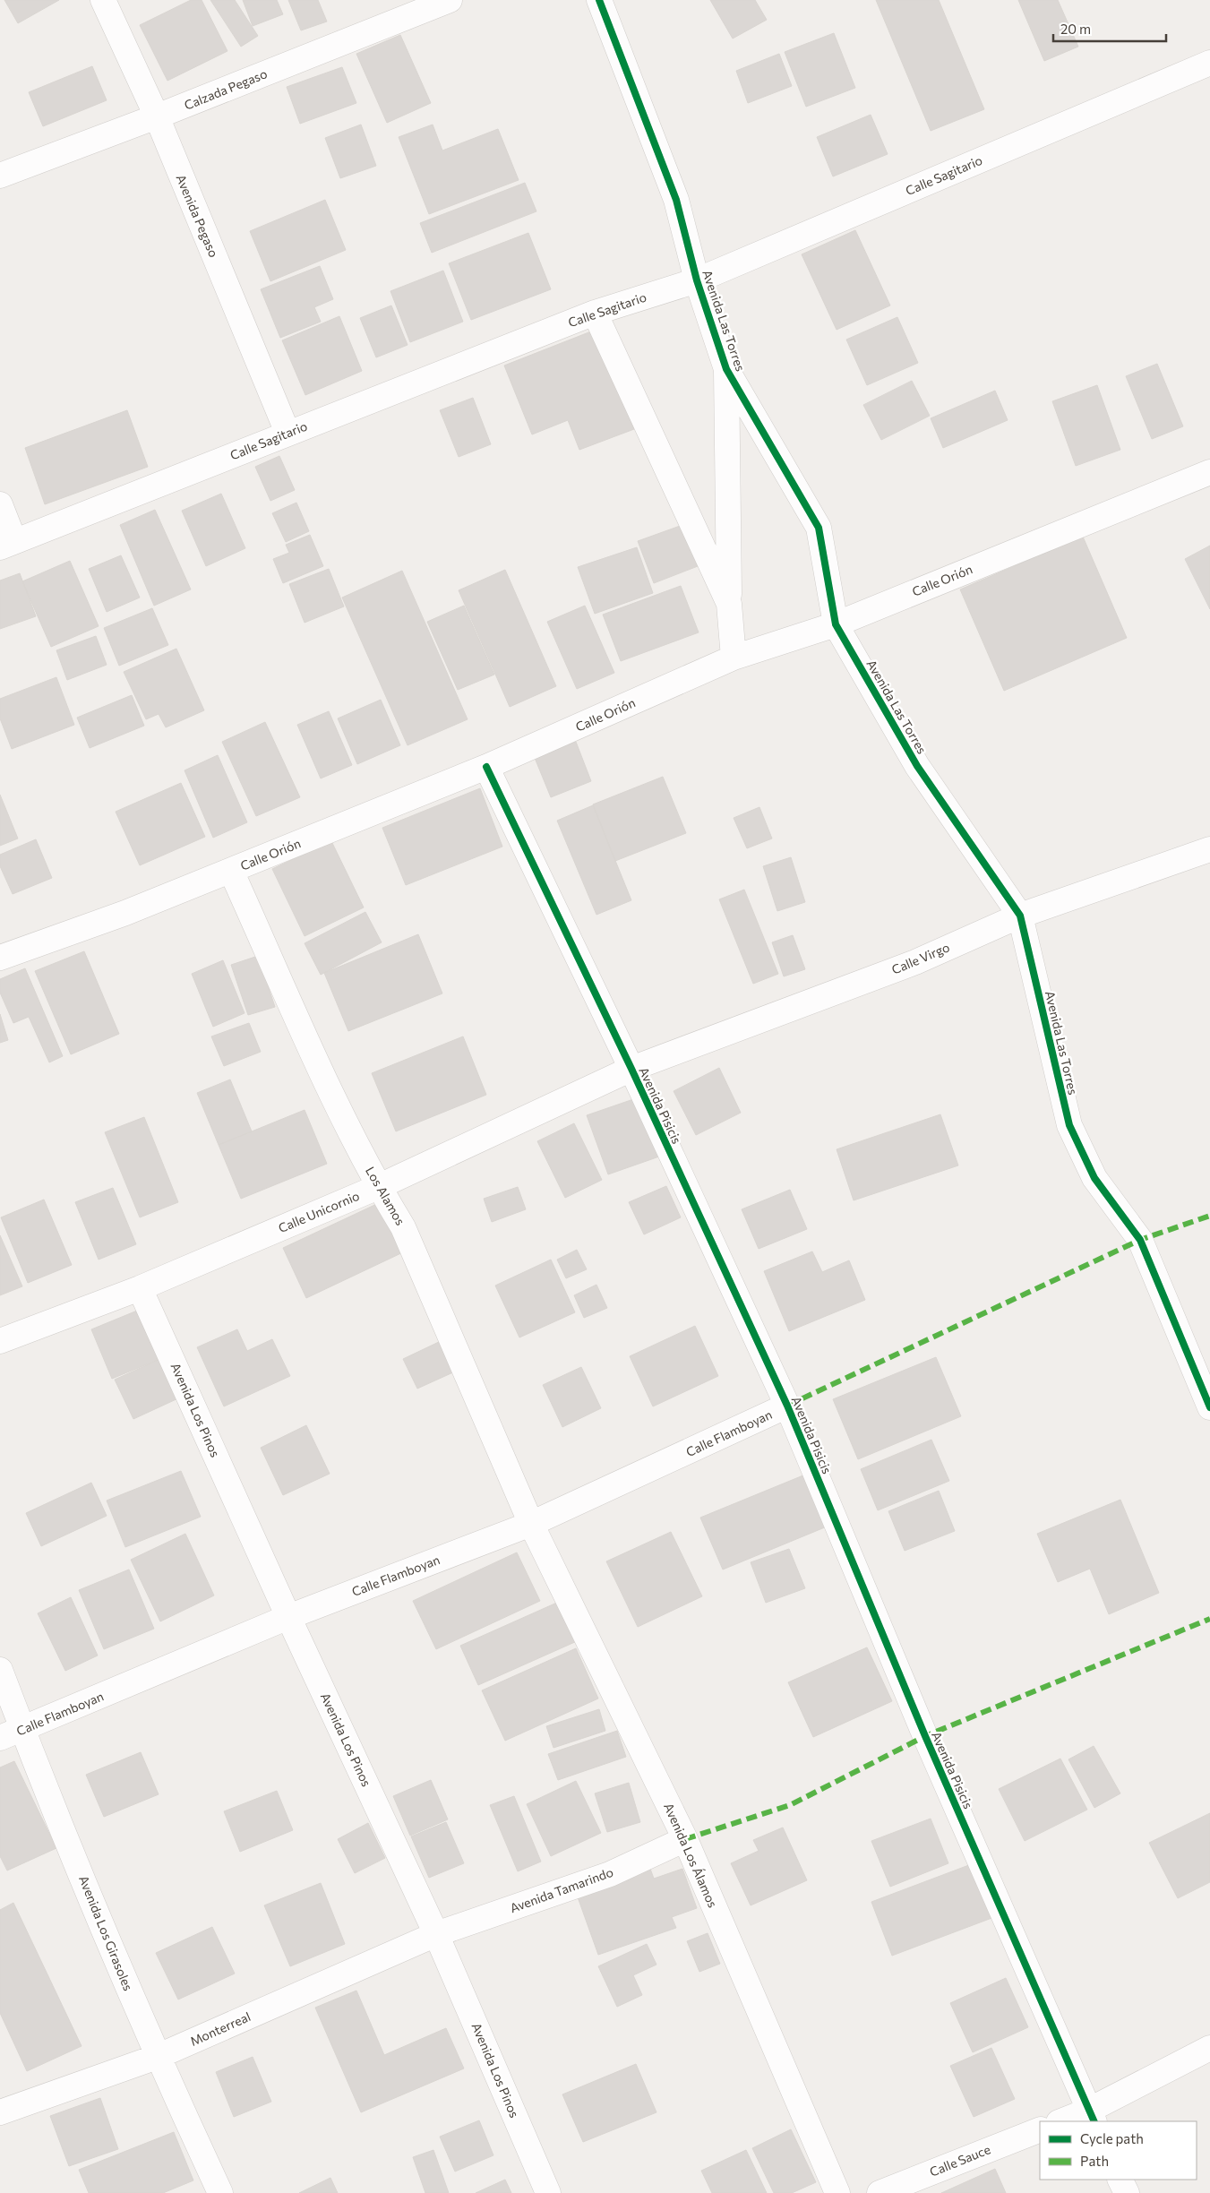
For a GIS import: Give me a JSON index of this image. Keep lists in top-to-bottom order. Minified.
{"streets":{"street":["Calzada Pegaso","Calle Sagitario","Avenida Pegaso","Avenida Las Torres","Calle Orión","Calle Virgo","Avenida Pisicis","Los Alamos","Calle Unicornio","Avenida Los Pinos","Calle Flamboyan","Avenida Los Álamos","Avenida Tamarindo","Avenida Los Girasoles","Monterreal","Calle Sauce"]},"crossings":[["Calzada Pegaso","Avenida Pegaso"],["Calle Sagitario","Avenida Pegaso"],["Calle Sagitario","Avenida Las Torres"],["Avenida Las Torres","Calle Orión"],["Avenida Las Torres","Calle Virgo"],["Calle Orión","Avenida Pisicis"],["Calle Orión","Los Alamos"],["Calle Virgo","Avenida Pisicis"],["Calle Virgo","Calle Unicornio"],["Avenida Pisicis","Calle Unicornio"],["Avenida Pisicis","Calle Flamboyan"],["Los Alamos","Calle Unicornio"],["Los Alamos","Calle Flamboyan"],["Los Alamos","Avenida Los Álamos"],["Calle Unicornio","Avenida Los Pinos"],["Avenida Los Pinos","Calle Flamboyan"],["Avenida Los Pinos","Avenida Tamarindo"],["Avenida Los Pinos","Monterreal"],["Calle Flamboyan","Avenida Los Álamos"],["Calle Flamboyan","Avenida Los Girasoles"],["Avenida Los Álamos","Avenida Tamarindo"],["Avenida Tamarindo","Monterreal"],["Avenida Los Girasoles","Monterreal"]],"legend":["Cycle path","Path"],"scale_bar":"20 m"}
